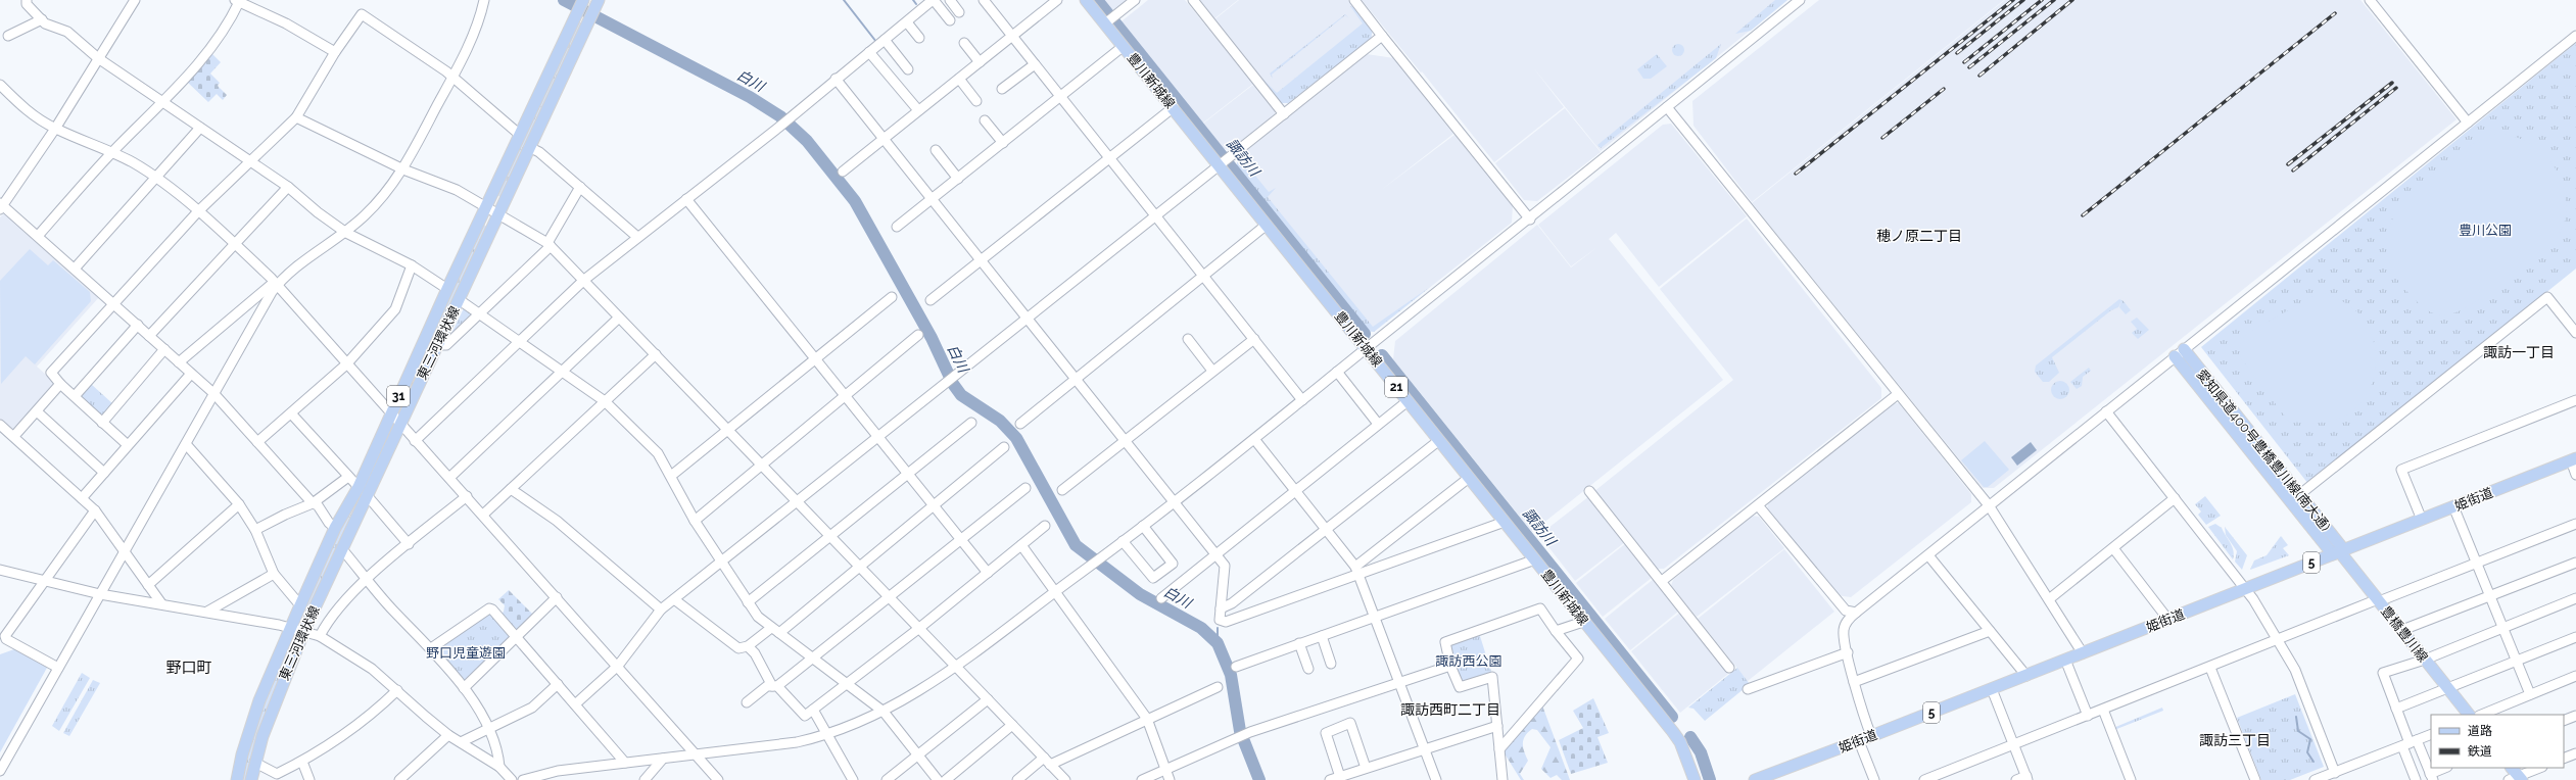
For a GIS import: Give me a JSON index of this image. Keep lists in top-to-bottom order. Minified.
{"streets":{"main road":["豊川新城線","東三河環状線","21","31","愛知県道400号豊橋豊川線(南大通)","姫街道","5","豊橋豊川線"]},"crossings":[["愛知県道400号豊橋豊川線(南大通)","姫街道"],["愛知県道400号豊橋豊川線(南大通)","豊橋豊川線"],["姫街道","豊橋豊川線"]],"districts":["穂ノ原二丁目","諏訪一丁目","野口町","諏訪西町二丁目","諏訪三丁目"],"water":["白川","諏訪川"],"parks":["豊川公園","野口児童遊園","諏訪西公園"],"legend":["道路","鉄道"]}
